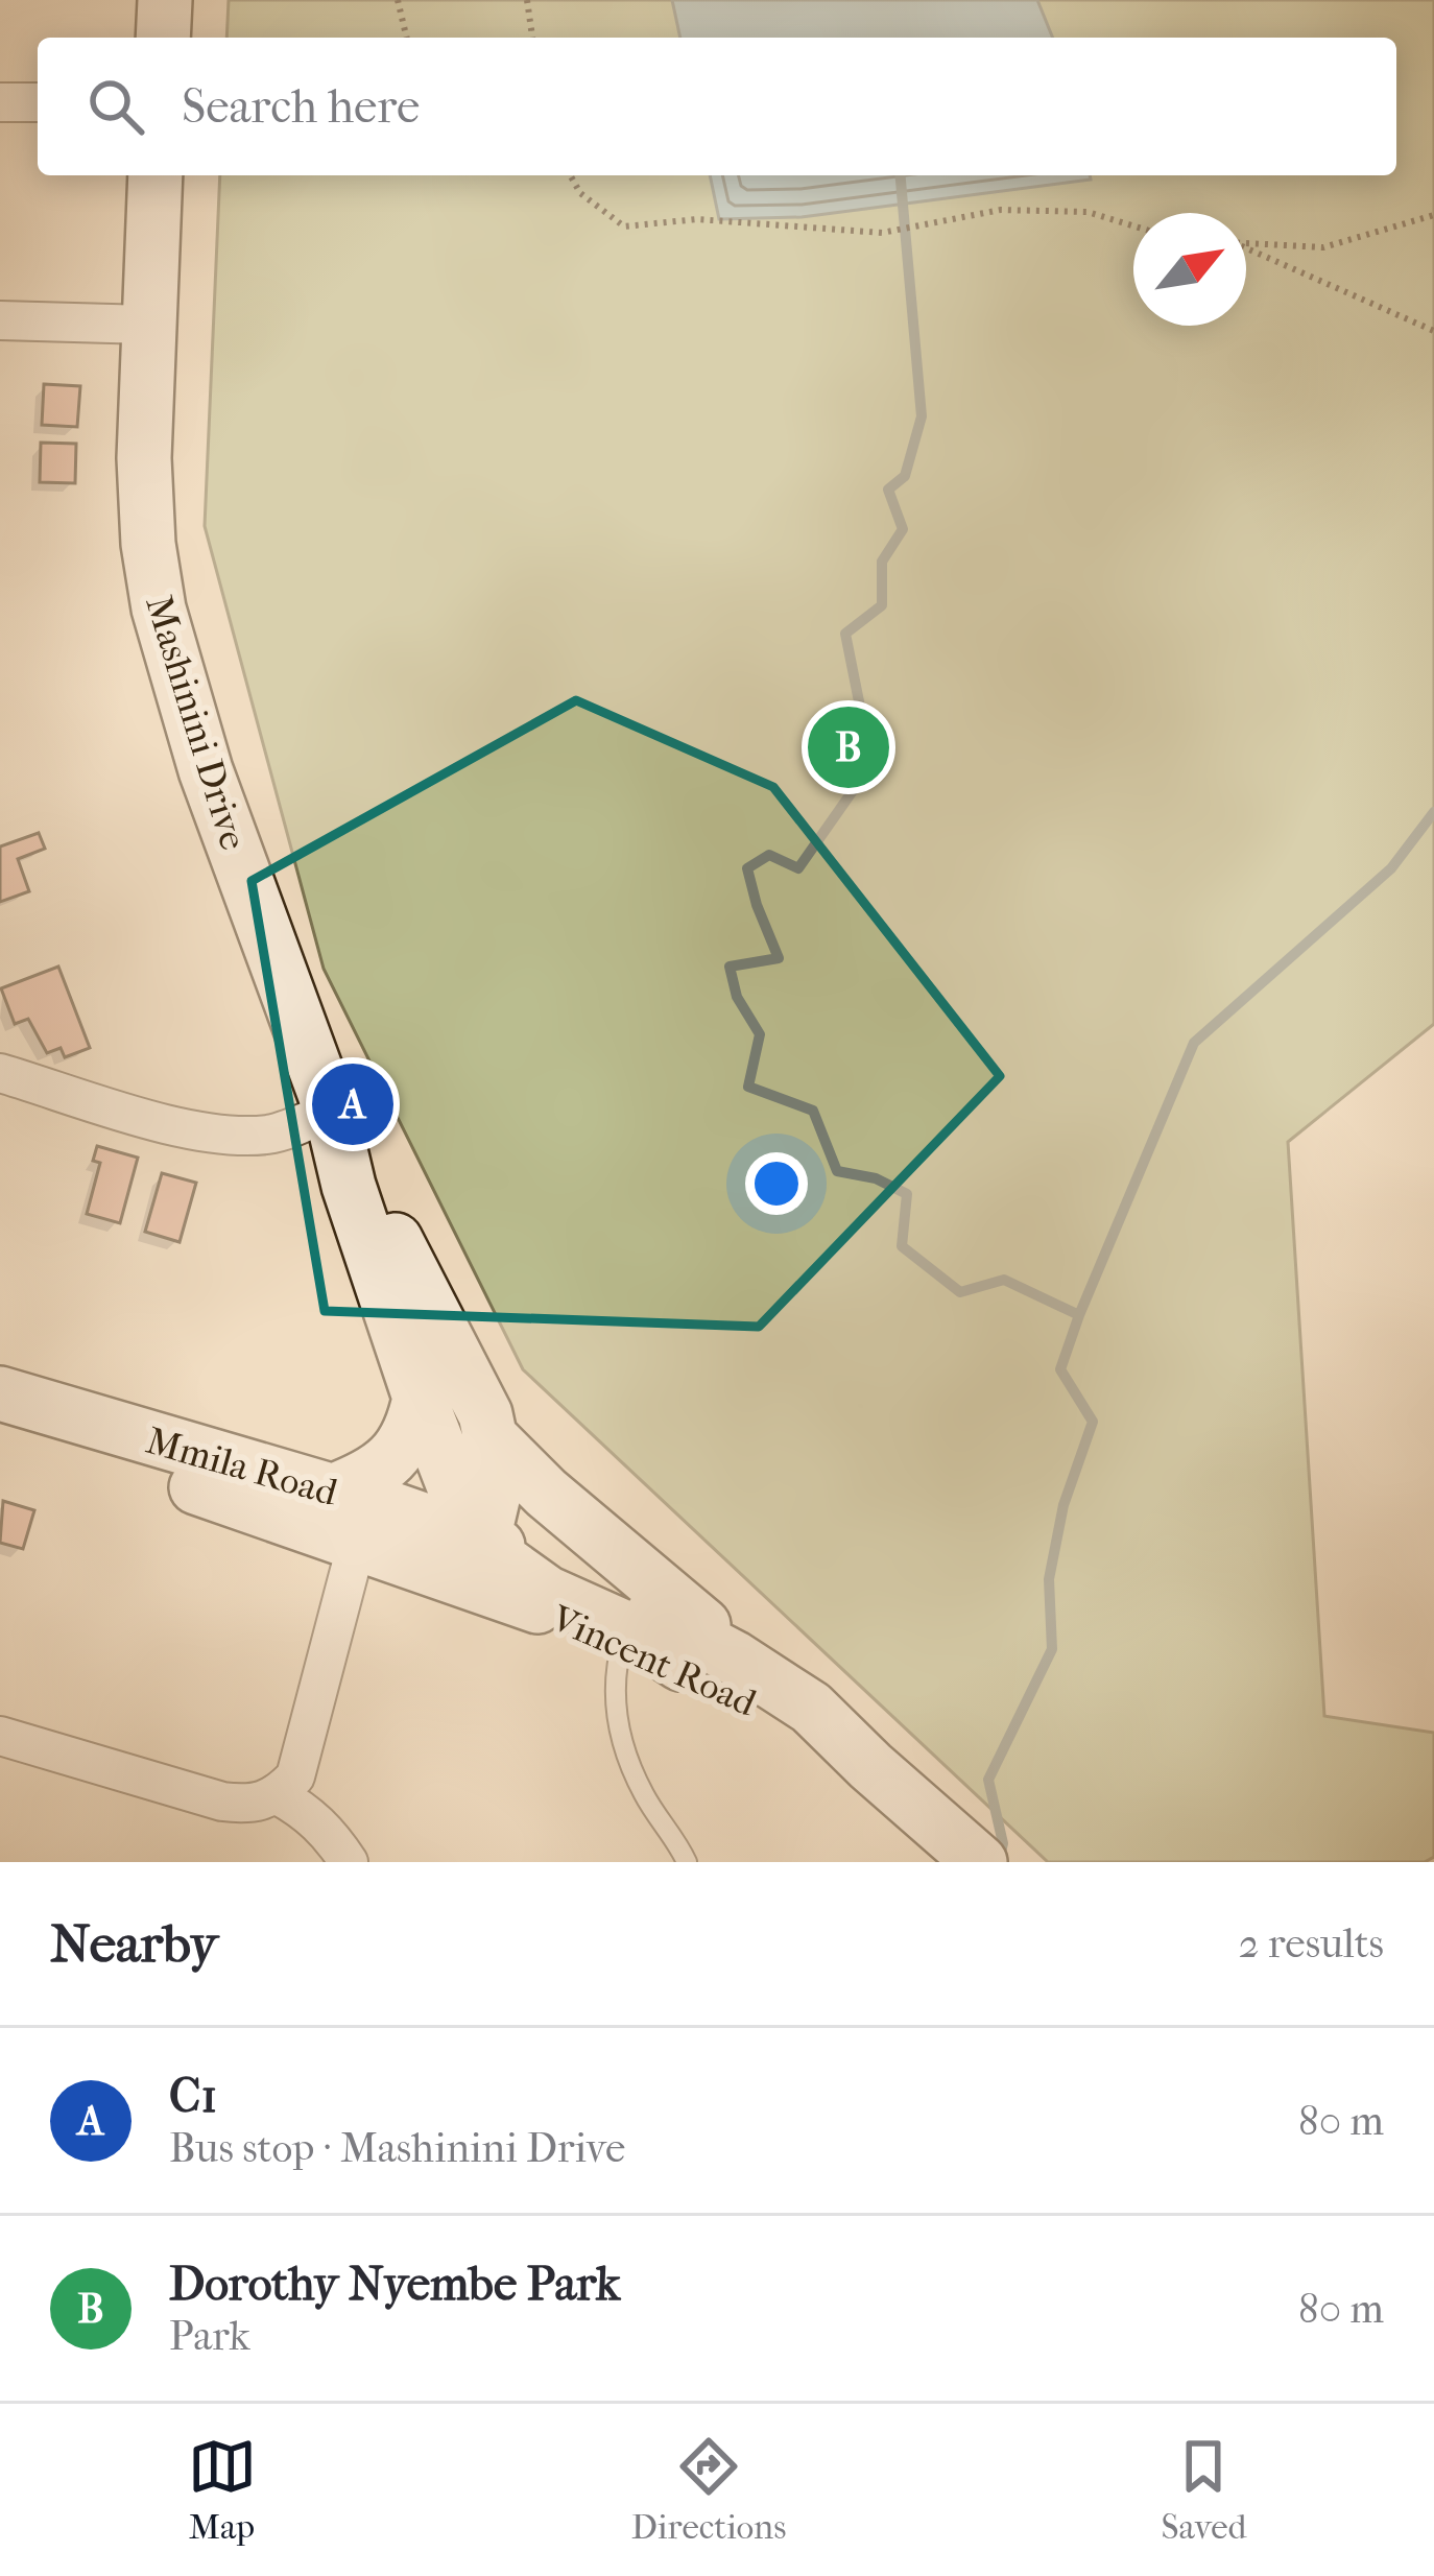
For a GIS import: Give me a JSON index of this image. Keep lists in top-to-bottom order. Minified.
{"streets":{"main road":["Mashinini Drive","Mmila Road","Vincent Road"]},"crossings":[["Mashinini Drive","Mmila Road"],["Mashinini Drive","Vincent Road"],["Mmila Road","Vincent Road"]],"north":"top right","page":{"search":"Search here","pins":["B","A"],"heading":["Nearby","2 results"],"list":[{"mark":"A","name":"C1","note":"Bus stop · Mashinini Drive","value":"80 m"},{"mark":"B","name":"Dorothy Nyembe Park","note":"Park","value":"80 m"}],"nav":["Map","Directions","Saved"]}}
